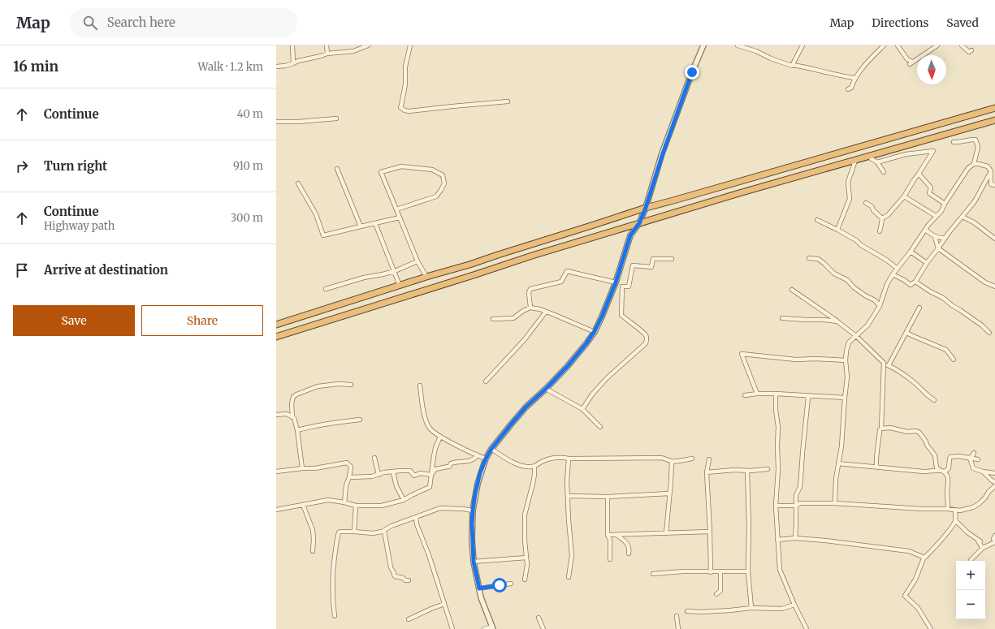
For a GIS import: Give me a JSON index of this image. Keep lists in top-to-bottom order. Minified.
{"north":"bottom","page":{"header":"Map","search":"Search here","nav":["Map","Directions","Saved"],"heading":["16 min","Walk · 1.2 km"],"list":[["Continue","40 m"],["Turn right","910 m"],["Continue","Highway path","300 m"],"Arrive at destination"],"buttons":["Save","Share"],"map_buttons":["+","−"]}}
